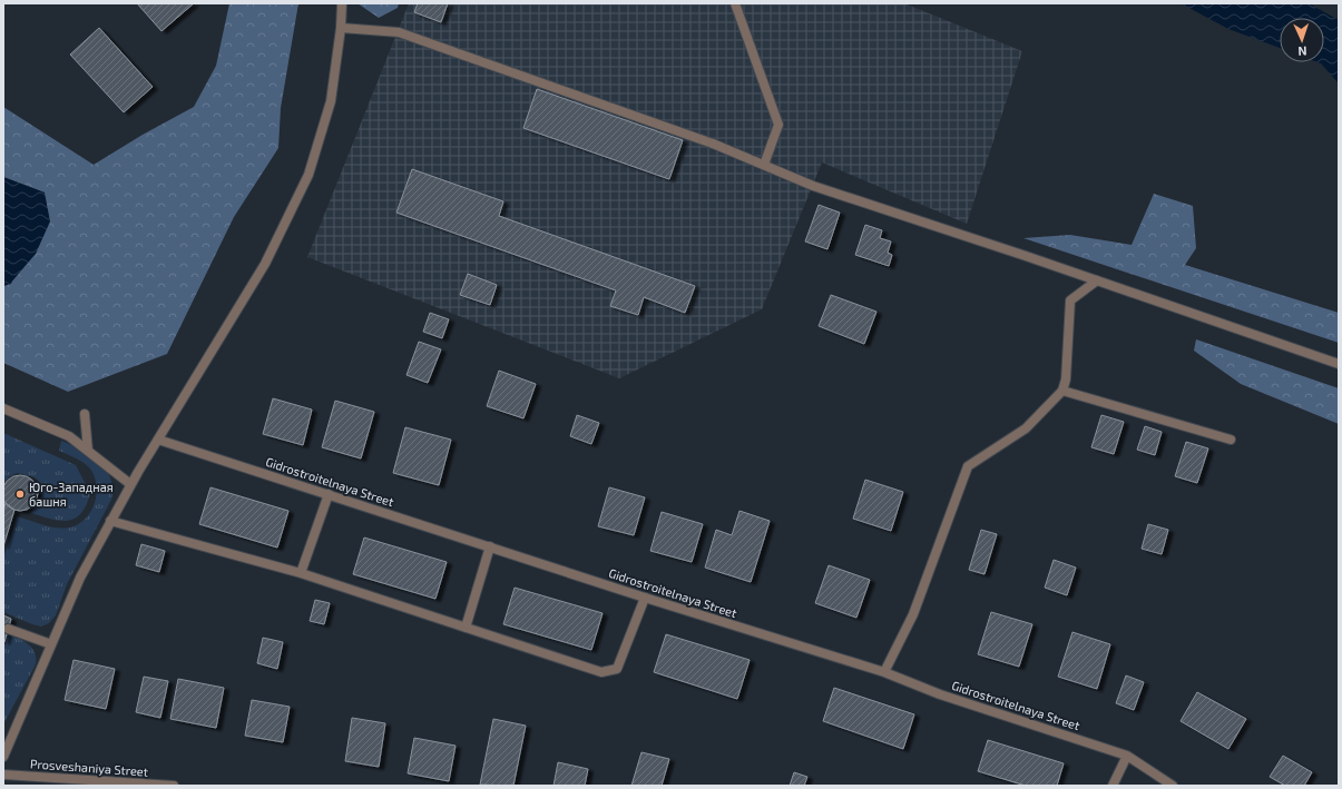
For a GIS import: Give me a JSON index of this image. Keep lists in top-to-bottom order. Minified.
{"streets":{"street":["Gidrostroitelnaya Street","Prosveshaniya Street"]},"places":["Юго-Западная башня"],"north":"bottom"}
